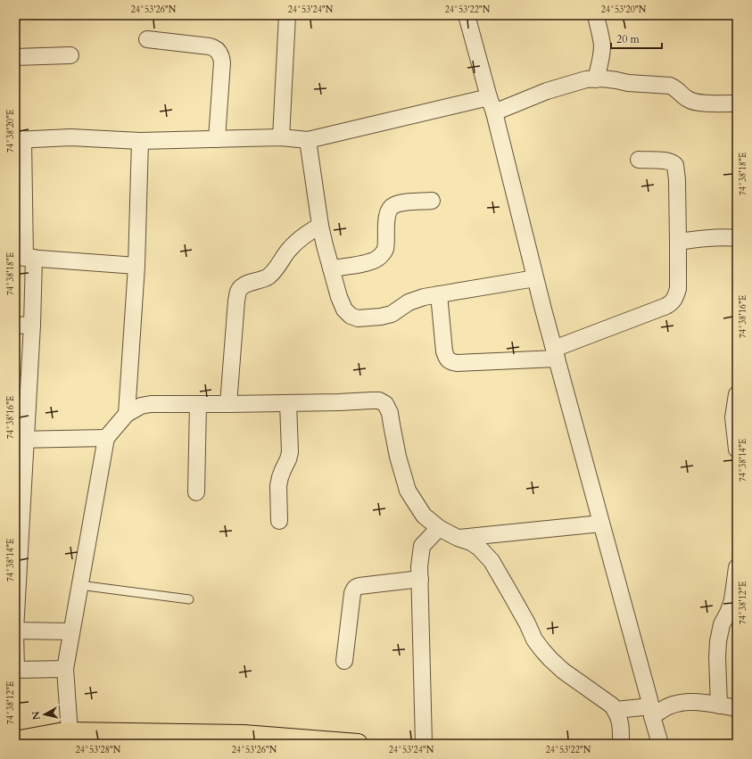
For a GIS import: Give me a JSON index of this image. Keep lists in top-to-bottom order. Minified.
{"scale_bar":"20 m","north":"left","coordinates":["24°53'26\"N","24°53'24\"N","24°53'22\"N","24°53'20\"N","74°38'20\"E","74°38'18\"E","74°38'16\"E","74°38'14\"E","74°38'12\"E","24°53'28\"N"]}
